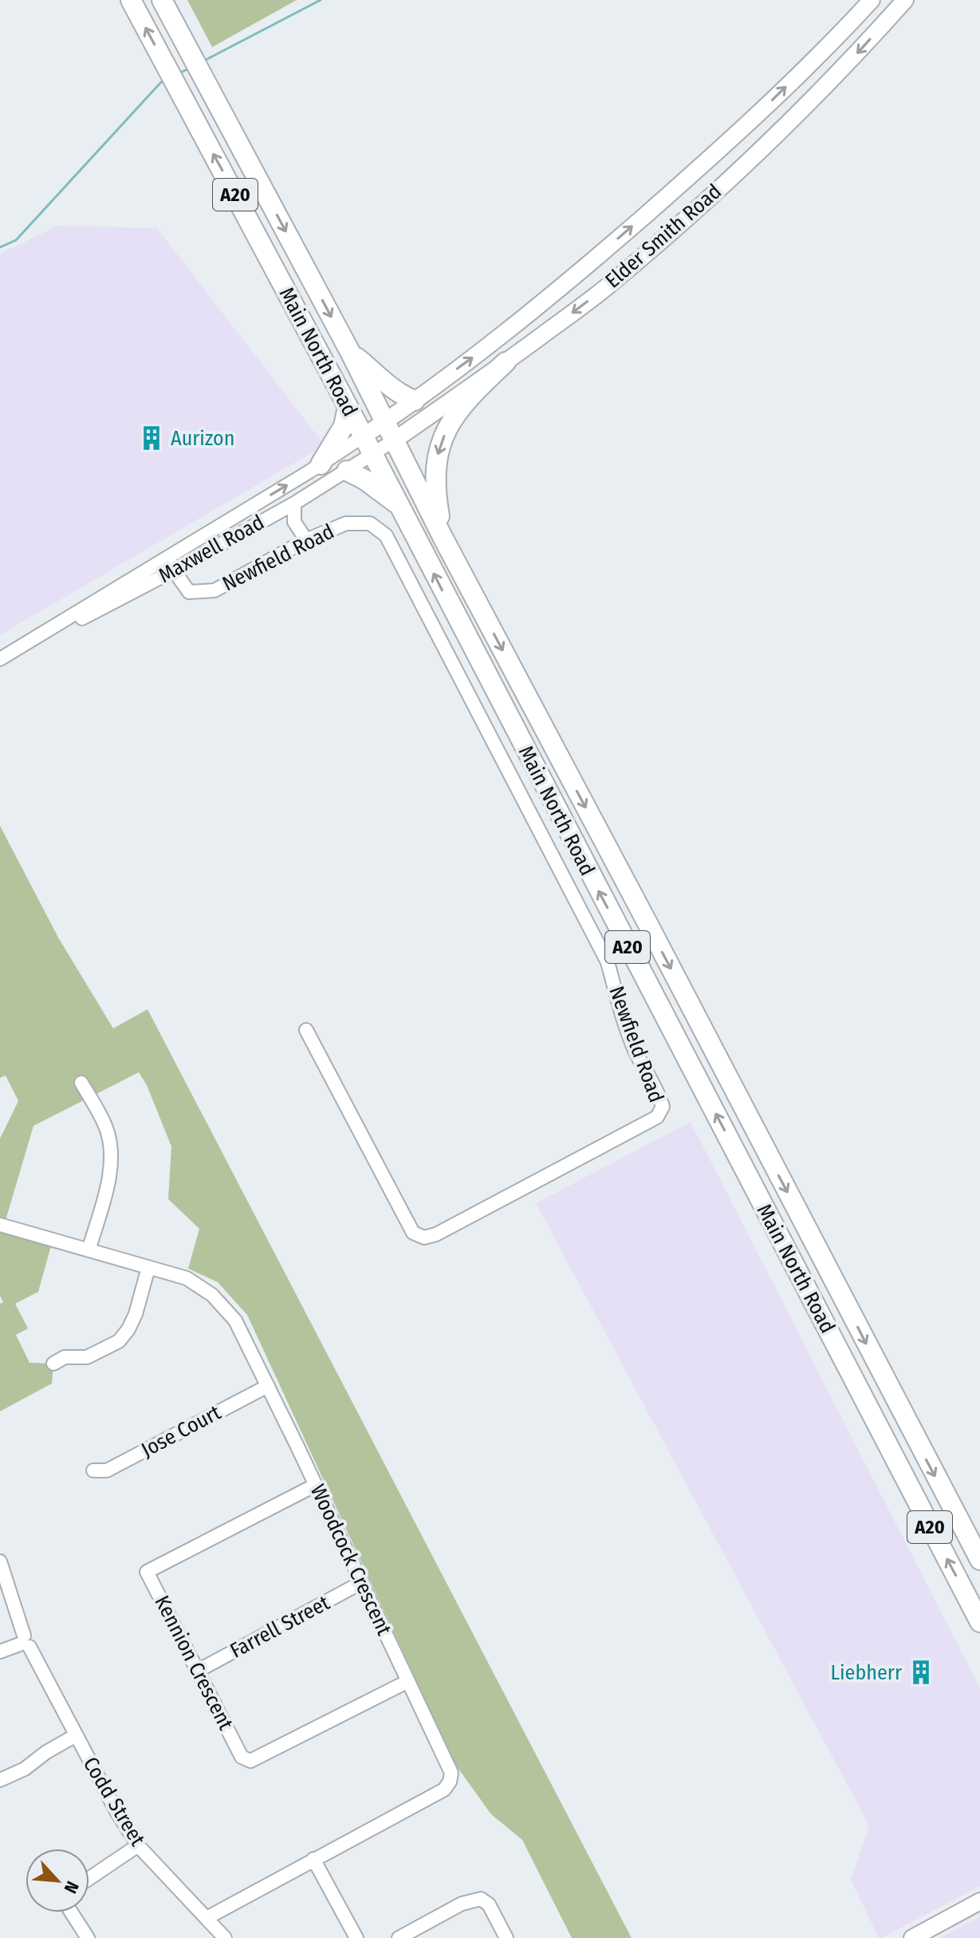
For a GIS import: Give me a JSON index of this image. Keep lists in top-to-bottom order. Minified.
{"streets":{"highway":["A20","Main North Road"],"main road":["Elder Smith Road"],"street":["Maxwell Road","Newfield Road","Jose Court","Woodcock Crescent","Farrell Street","Kennion Crescent","Codd Street"]},"crossings":[["Elder Smith Road","Main North Road"],["Elder Smith Road","Maxwell Road"],["Main North Road","Maxwell Road"],["Maxwell Road","Newfield Road"],["Jose Court","Woodcock Crescent"],["Woodcock Crescent","Farrell Street"],["Woodcock Crescent","Kennion Crescent"],["Woodcock Crescent","Codd Street"],["Farrell Street","Kennion Crescent"]],"places":{"building":["Aurizon","Liebherr"]},"north":"bottom right"}
